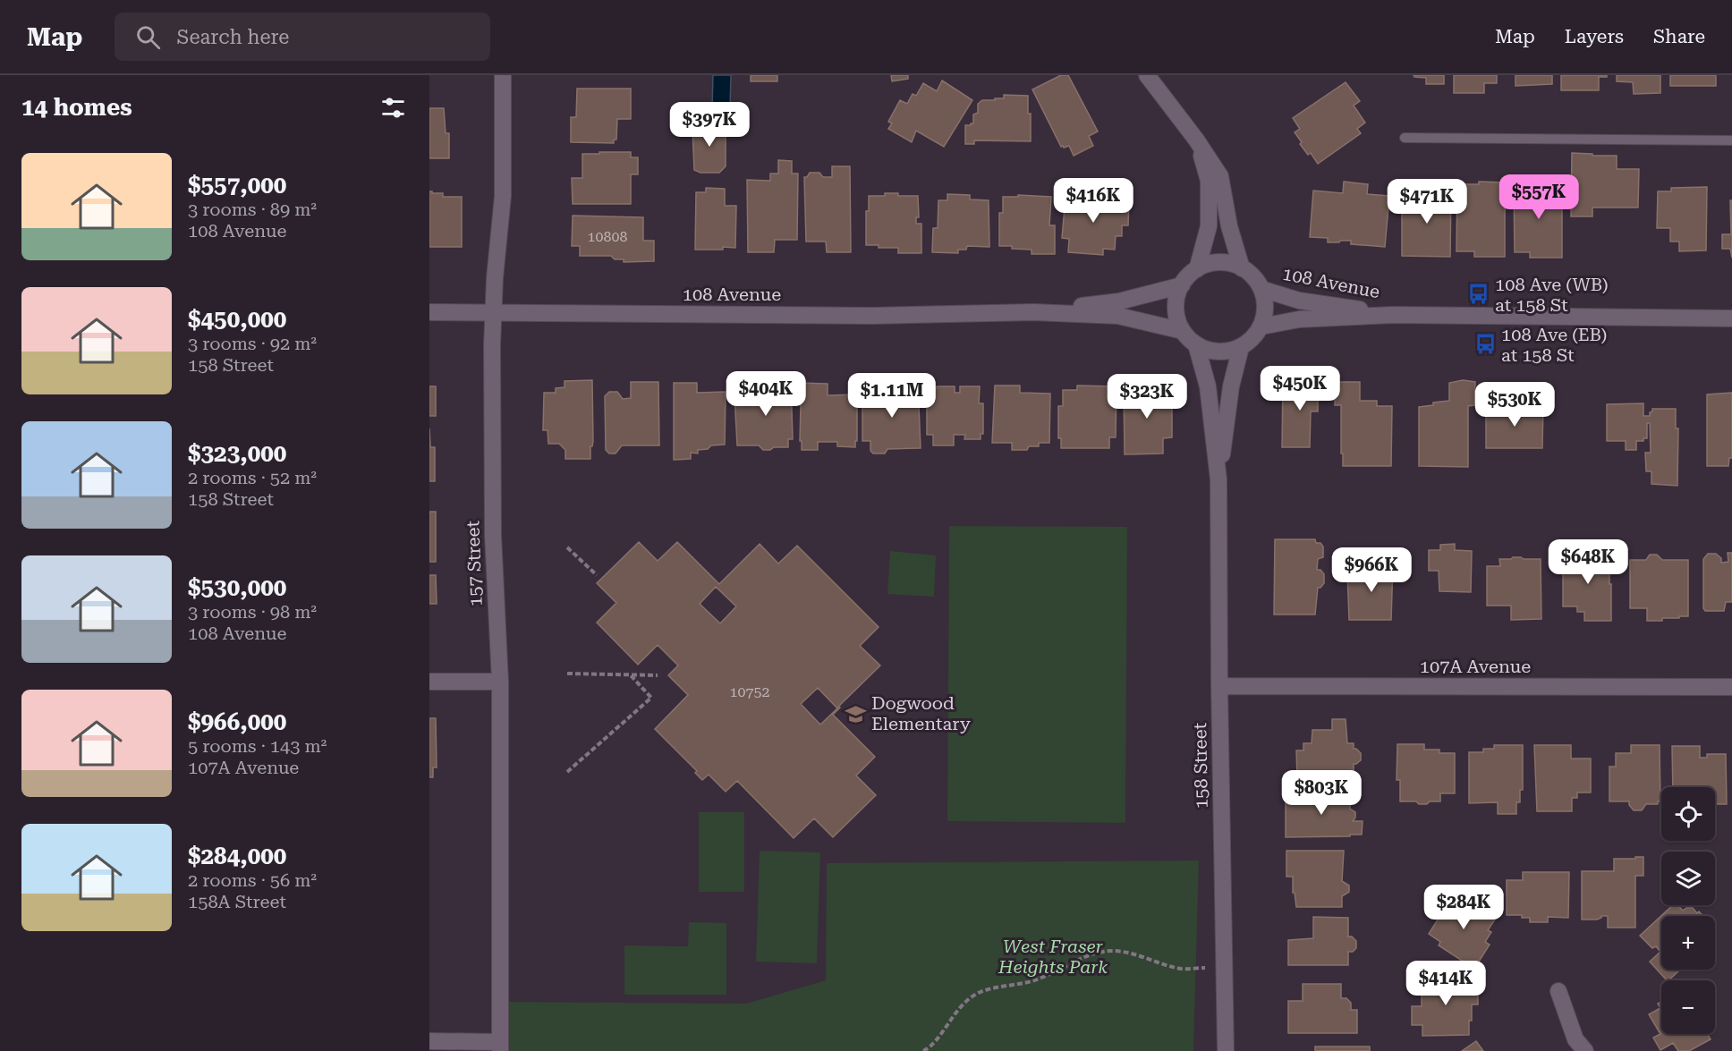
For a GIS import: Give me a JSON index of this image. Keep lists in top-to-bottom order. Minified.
{"streets":{"street":["108 Avenue","157 Street","107A Avenue","158 Street"]},"crossings":[["108 Avenue","157 Street"],["108 Avenue","158 Street"],["107A Avenue","158 Street"]],"parks":["West Fraser Heights Park"],"places":{"bus stop":["108 Ave (WB) at 158 St","108 Ave (EB) at 158 St"],"school or university":["Dogwood Elementary"]},"house_numbers":["10808","10752"],"page":{"header":"Map","search":"Search here","nav":["Map","Layers","Share"],"heading":"14 homes","price":["$397K","$557K","$416K","$471K","$450K","$404K","$1.11M","$323K","$530K","$648K","$966K","$803K","$284K","$414K"],"list":[{"name":"$557,000","note":"3 rooms · 89 m² · 108 Avenue"},{"name":"$450,000","note":"3 rooms · 92 m² · 158 Street"},{"name":"$323,000","note":"2 rooms · 52 m² · 158 Street"},{"name":"$530,000","note":"3 rooms · 98 m² · 108 Avenue"},{"name":"$966,000","note":"5 rooms · 143 m² · 107A Avenue"},{"name":"$284,000","note":"2 rooms · 56 m² · 158A Street"}],"map_buttons":["+","−"]}}
